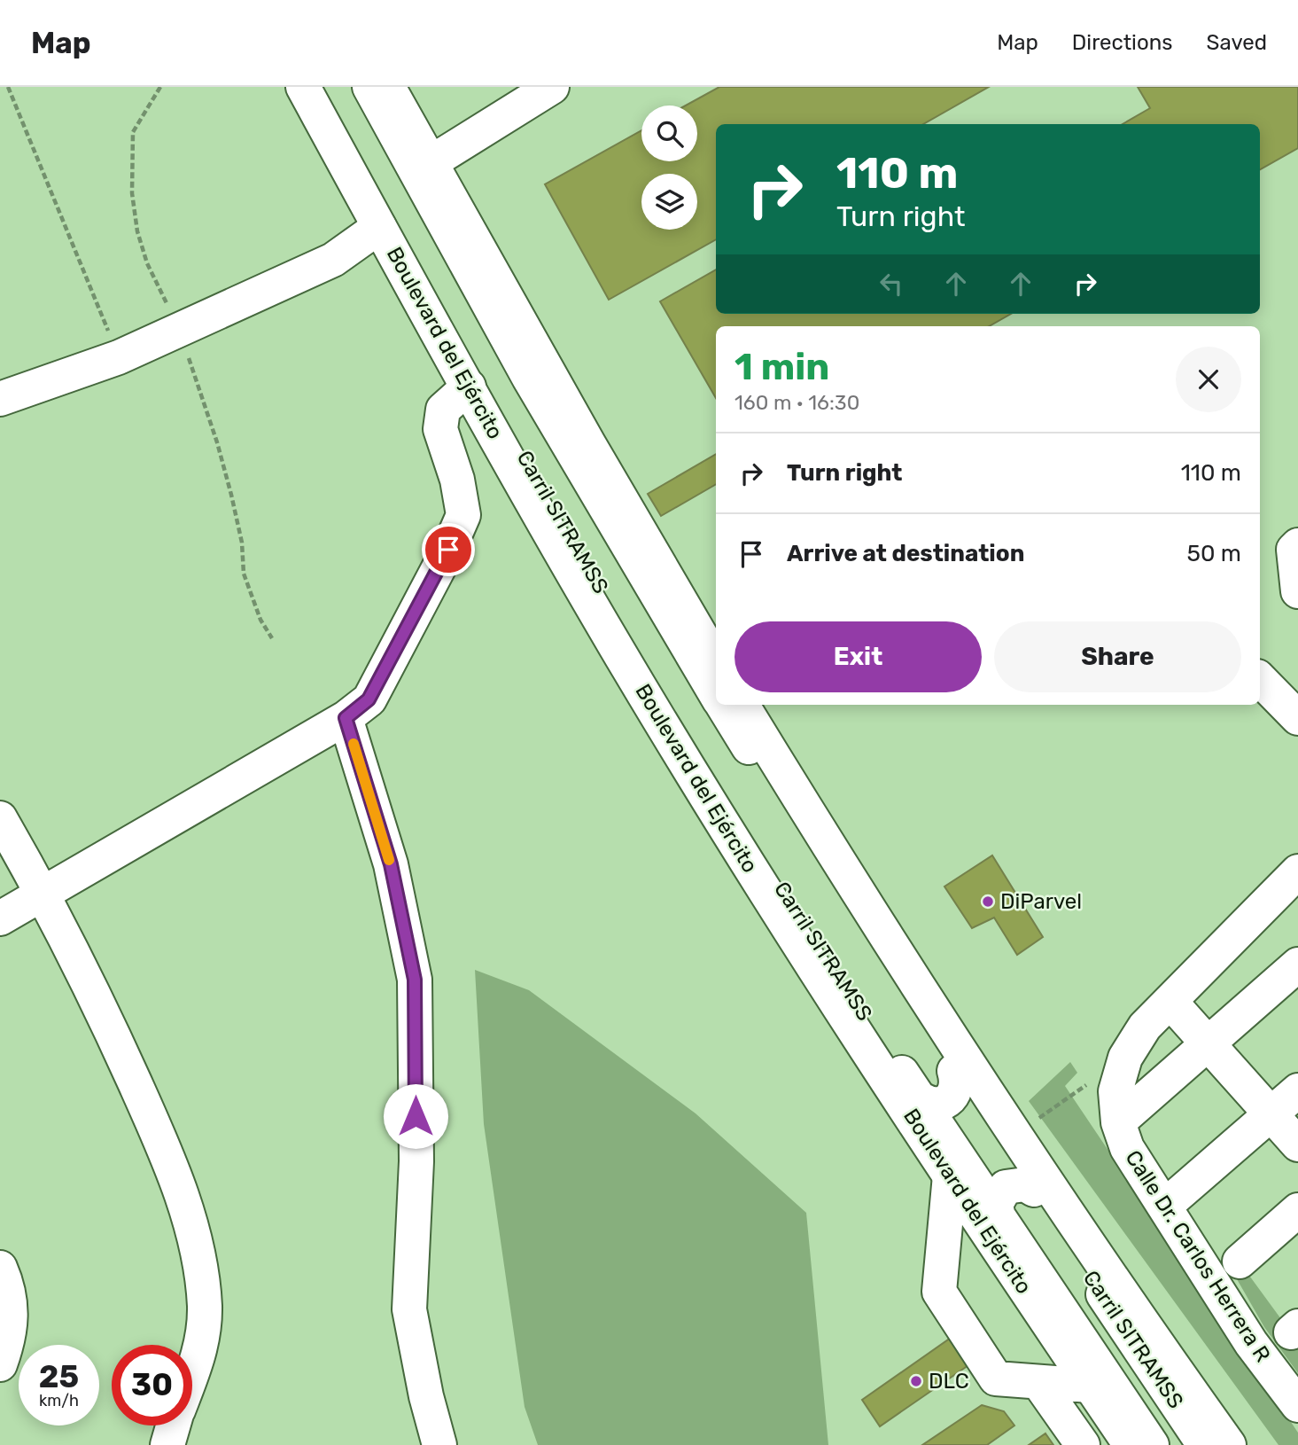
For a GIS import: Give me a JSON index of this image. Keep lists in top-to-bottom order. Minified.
{"streets":{"main road":["Boulevard del Ejército","Carril SITRAMSS","Calle Dr. Carlos Herrera R"]},"places":["DiParvel","DLC"],"page":{"header":"Map","nav":["Map","Directions","Saved"],"turn":["110 m","Turn right"],"heading":["1 min","160 m · 16:30"],"list":[{"name":"Turn right","value":"110 m"},{"name":"Arrive at destination","value":"50 m"}],"buttons":["Exit","Share"],"speed":"25 km/h","limit":"30"}}
